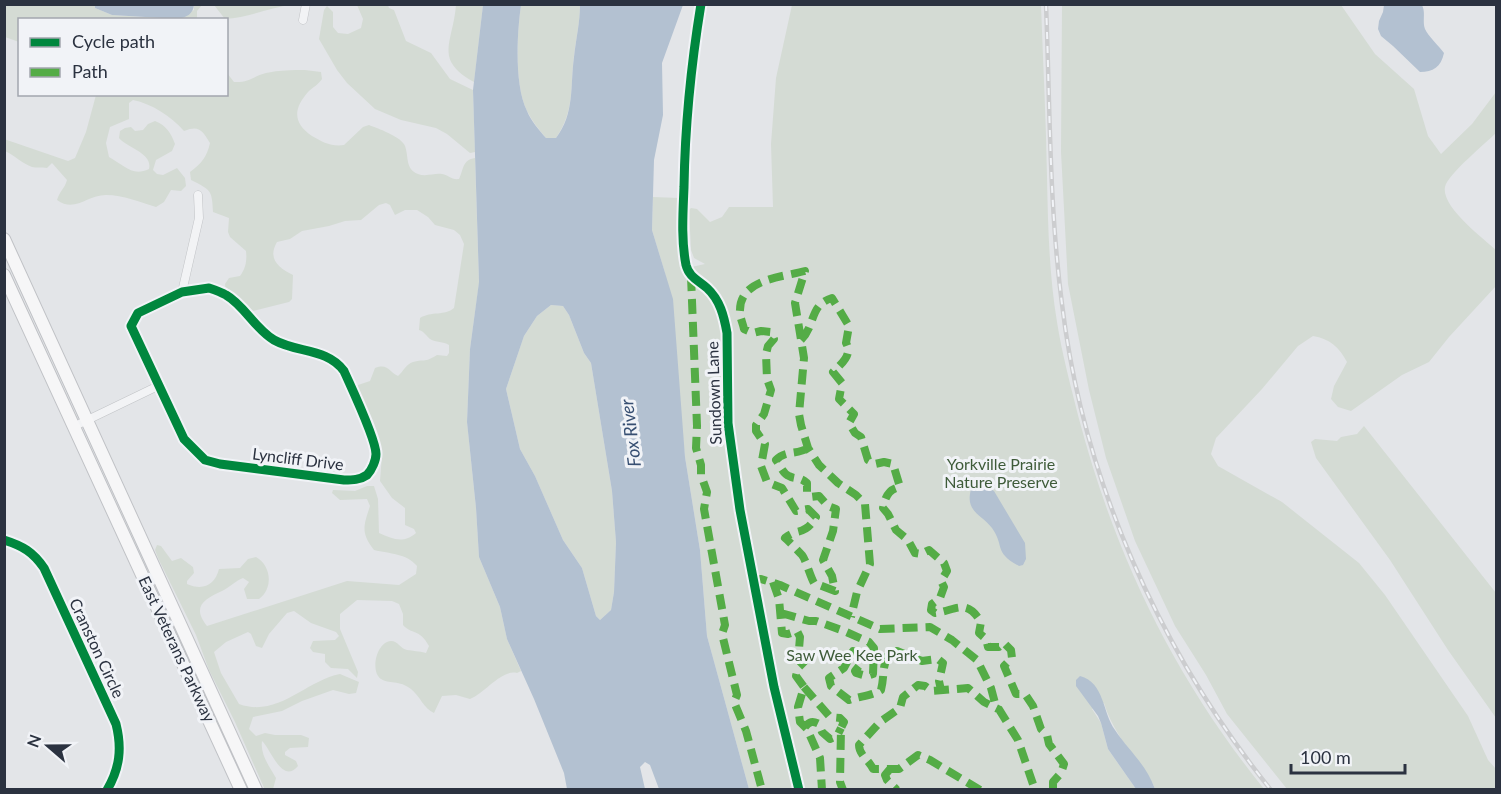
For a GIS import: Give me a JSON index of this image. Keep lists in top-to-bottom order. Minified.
{"streets":{"main road":["East Veterans Parkway"],"street":["Sundown Lane","Lyncliff Drive","Cranston Circle"]},"water":["Fox River"],"parks":["Yorkville Prairie Nature Preserve","Saw Wee Kee Park"],"legend":["Cycle path","Path"],"scale_bar":"100 m","north":"left"}
